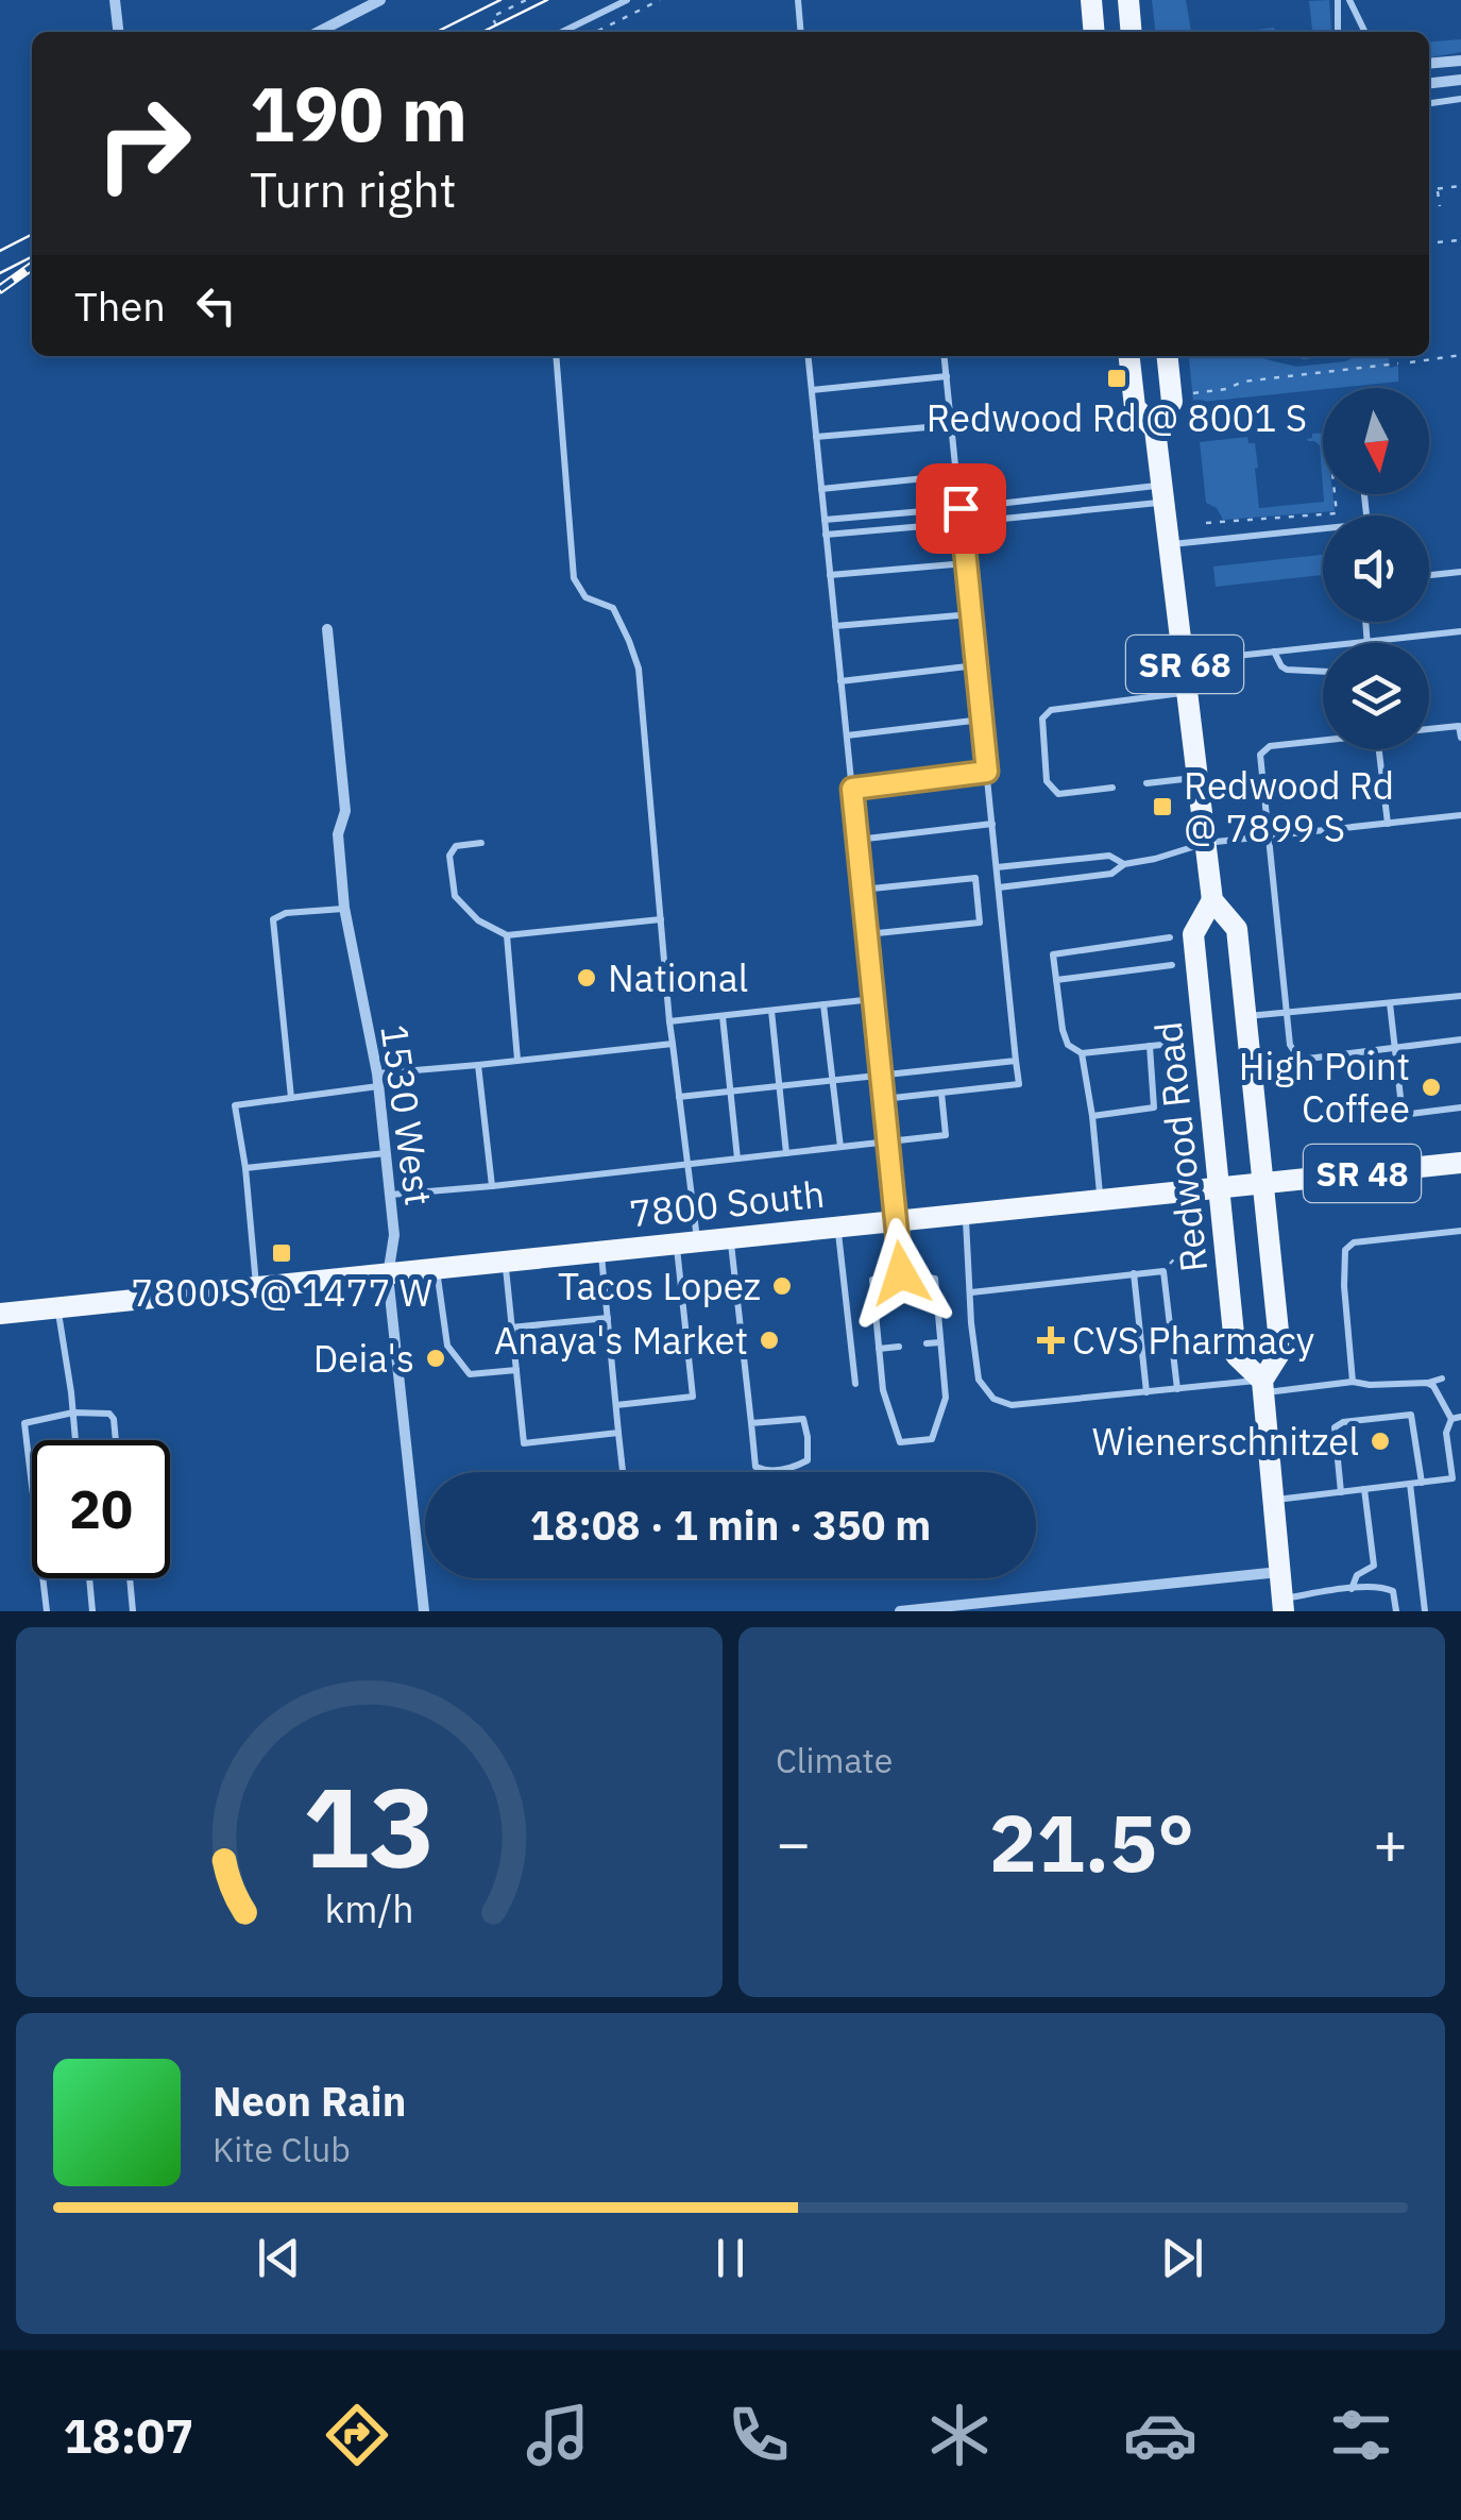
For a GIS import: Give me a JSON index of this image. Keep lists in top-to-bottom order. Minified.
{"streets":{"main road":["SR 68","Redwood Road","SR 48","7800 South"],"street":["1530 West"]},"crossings":[["1530 West","7800 South"],["Redwood Road","7800 South"]],"places":{"transit":["Redwood Rd @ 8001 S","Redwood Rd @ 7899 S","7800 S @ 1477 W"],"other":["National","High Point Coffee","Tacos Lopez","Anaya's Market","Deia's","Wienerschnitzel"],"health":["CVS Pharmacy"]},"north":"bottom","page":{"turn":["190 m","Turn right"],"then":"Then","limit":"20","trip":"18:08 · 1 min · 350 m","tile":"Climate","heat":["−","21.5°","+"],"song":["Neon Rain","Kite Club"],"tabs":"18:07","gauge":["13","km/h"]}}
